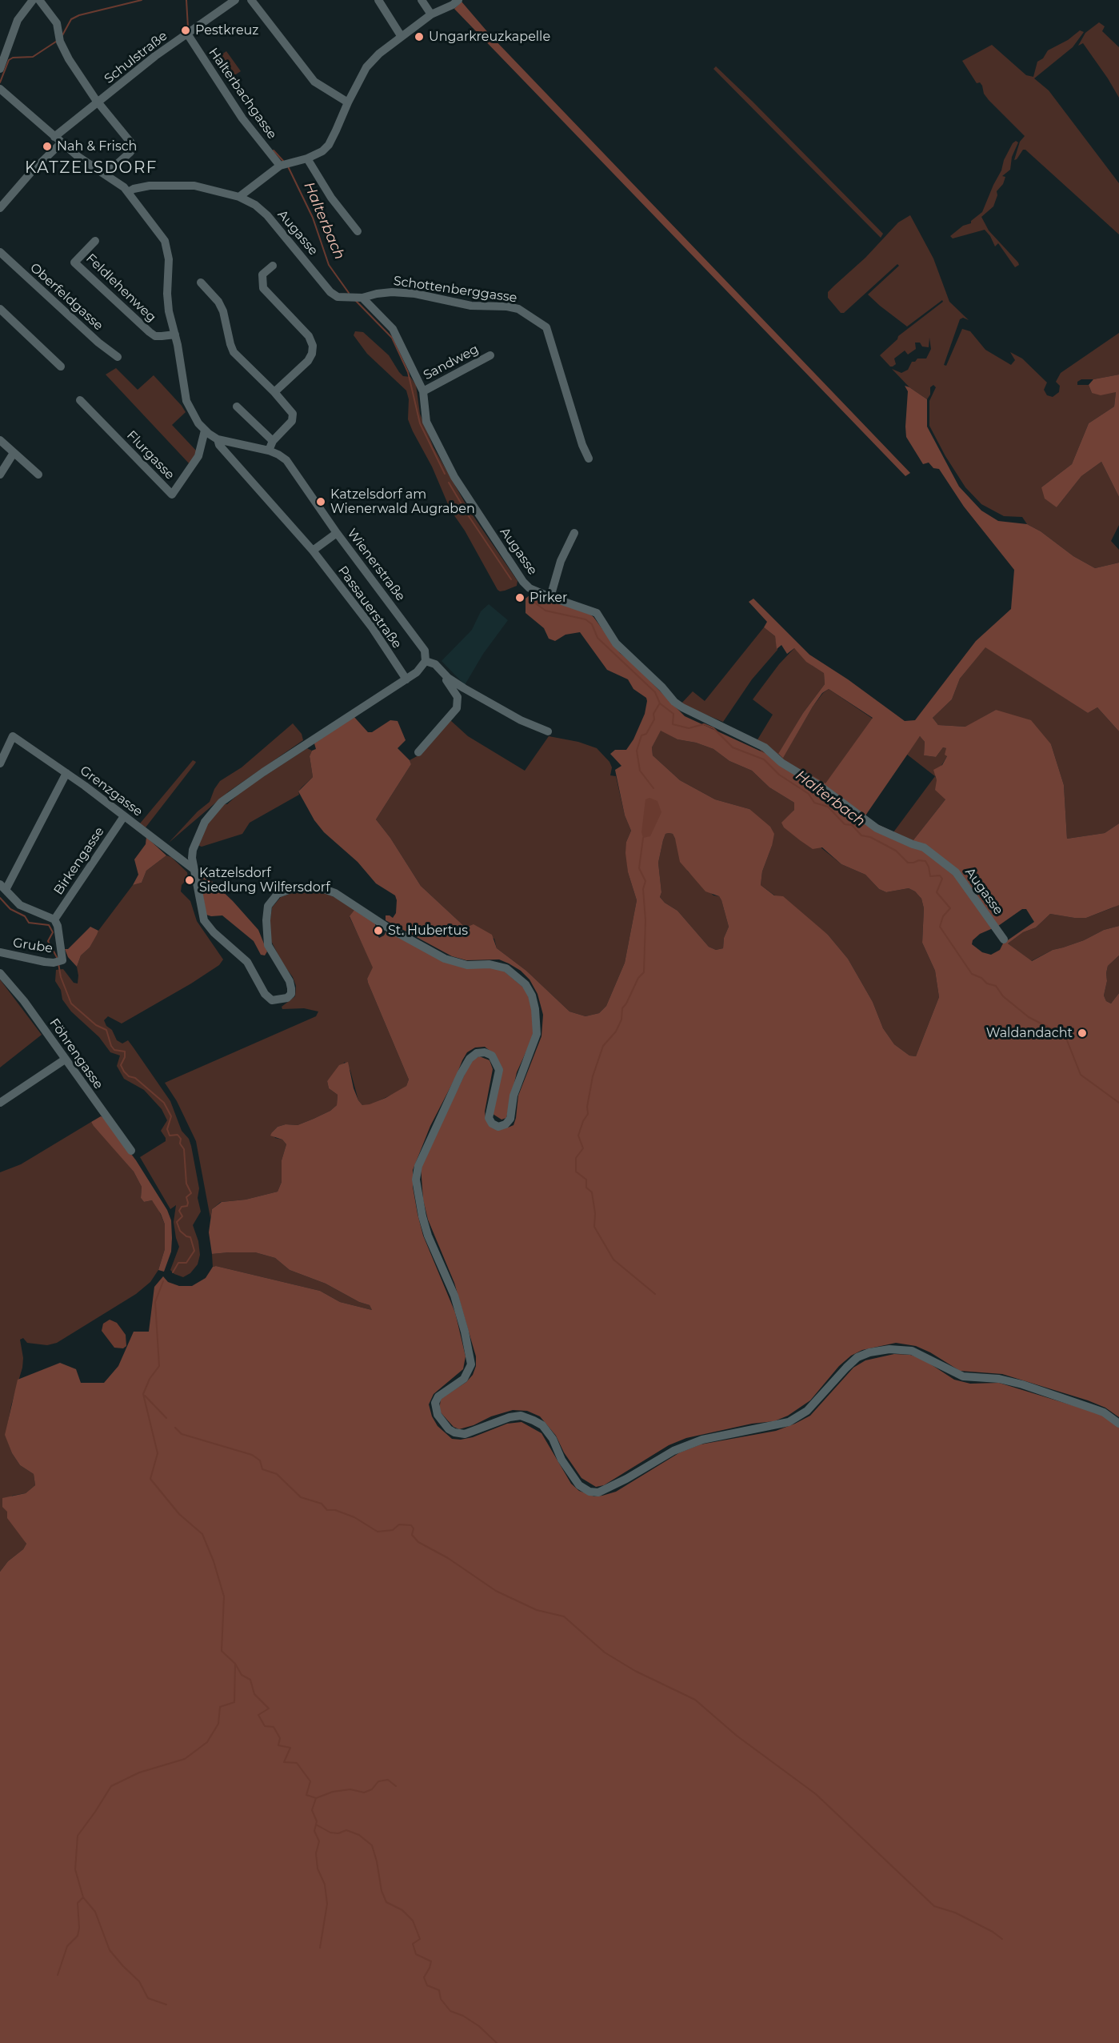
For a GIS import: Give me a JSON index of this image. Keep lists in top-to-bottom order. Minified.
{"streets":{"street":["Schulstraße","Halterbachgasse","Augasse","Feldlehenweg","Schottenberggasse","Oberfeldgasse","Sandweg","Flurgasse","Wienerstraße","Passauerstraße","Grenzgasse","Birkengasse","Grube","Föhrengasse"]},"crossings":[["Schulstraße","Halterbachgasse"],["Schulstraße","Wienerstraße"],["Augasse","Schottenberggasse"],["Augasse","Sandweg"],["Augasse","Wienerstraße"],["Feldlehenweg","Wienerstraße"],["Flurgasse","Wienerstraße"],["Wienerstraße","Passauerstraße"],["Grenzgasse","Birkengasse"],["Birkengasse","Grube"]],"districts":["KATZELSDORF"],"water":["Halterbach"],"places":["Pestkreuz","Ungarkreuzkapelle","Nah & Frisch","Katzelsdorf am Wienerwald Augraben","Pirker","Katzelsdorf Siedlung Wilfersdorf","St. Hubertus","Waldandacht"]}
